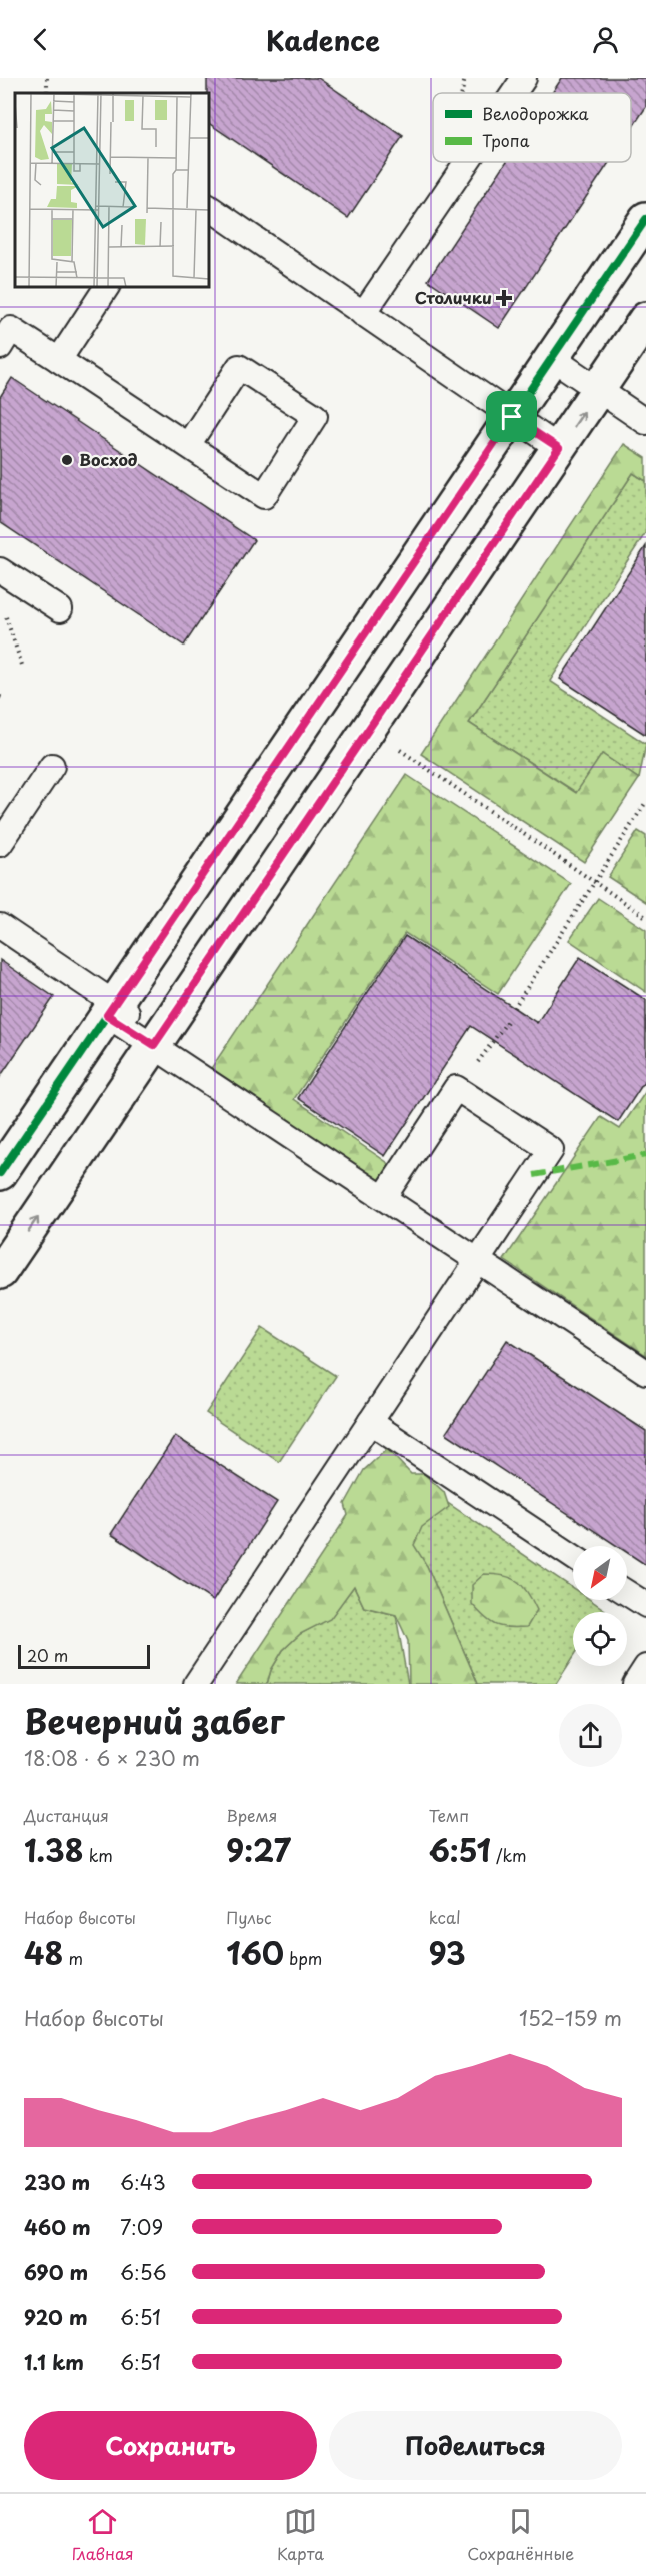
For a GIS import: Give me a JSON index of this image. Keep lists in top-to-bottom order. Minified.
{"places":{"health":["Столички"],"other":["Восход"]},"legend":["Велодорожка","Тропа"],"scale_bar":"20 m","north":"bottom left","page":{"header":"Kadence","scale":"20 m","heading":["Вечерний забег","18:08 · 6 × 230 m"],"stats":[["Дистанция","1.38 km"],["Время","9:27"],["Темп","6:51 /km"],["Набор высоты","48 m"],["Пульс","160 bpm"],["kcal","93"]],"chart":["Набор высоты","152–159 m"],"list":[{"name":"230 m","note":"6:43"},{"name":"460 m","note":"7:09"},{"name":"690 m","note":"6:56"},{"name":"920 m","note":"6:51"},{"name":"1.1 km","note":"6:51"}],"buttons":["Сохранить","Поделиться"],"tabs":["Главная","Карта","Сохранённые"]}}
